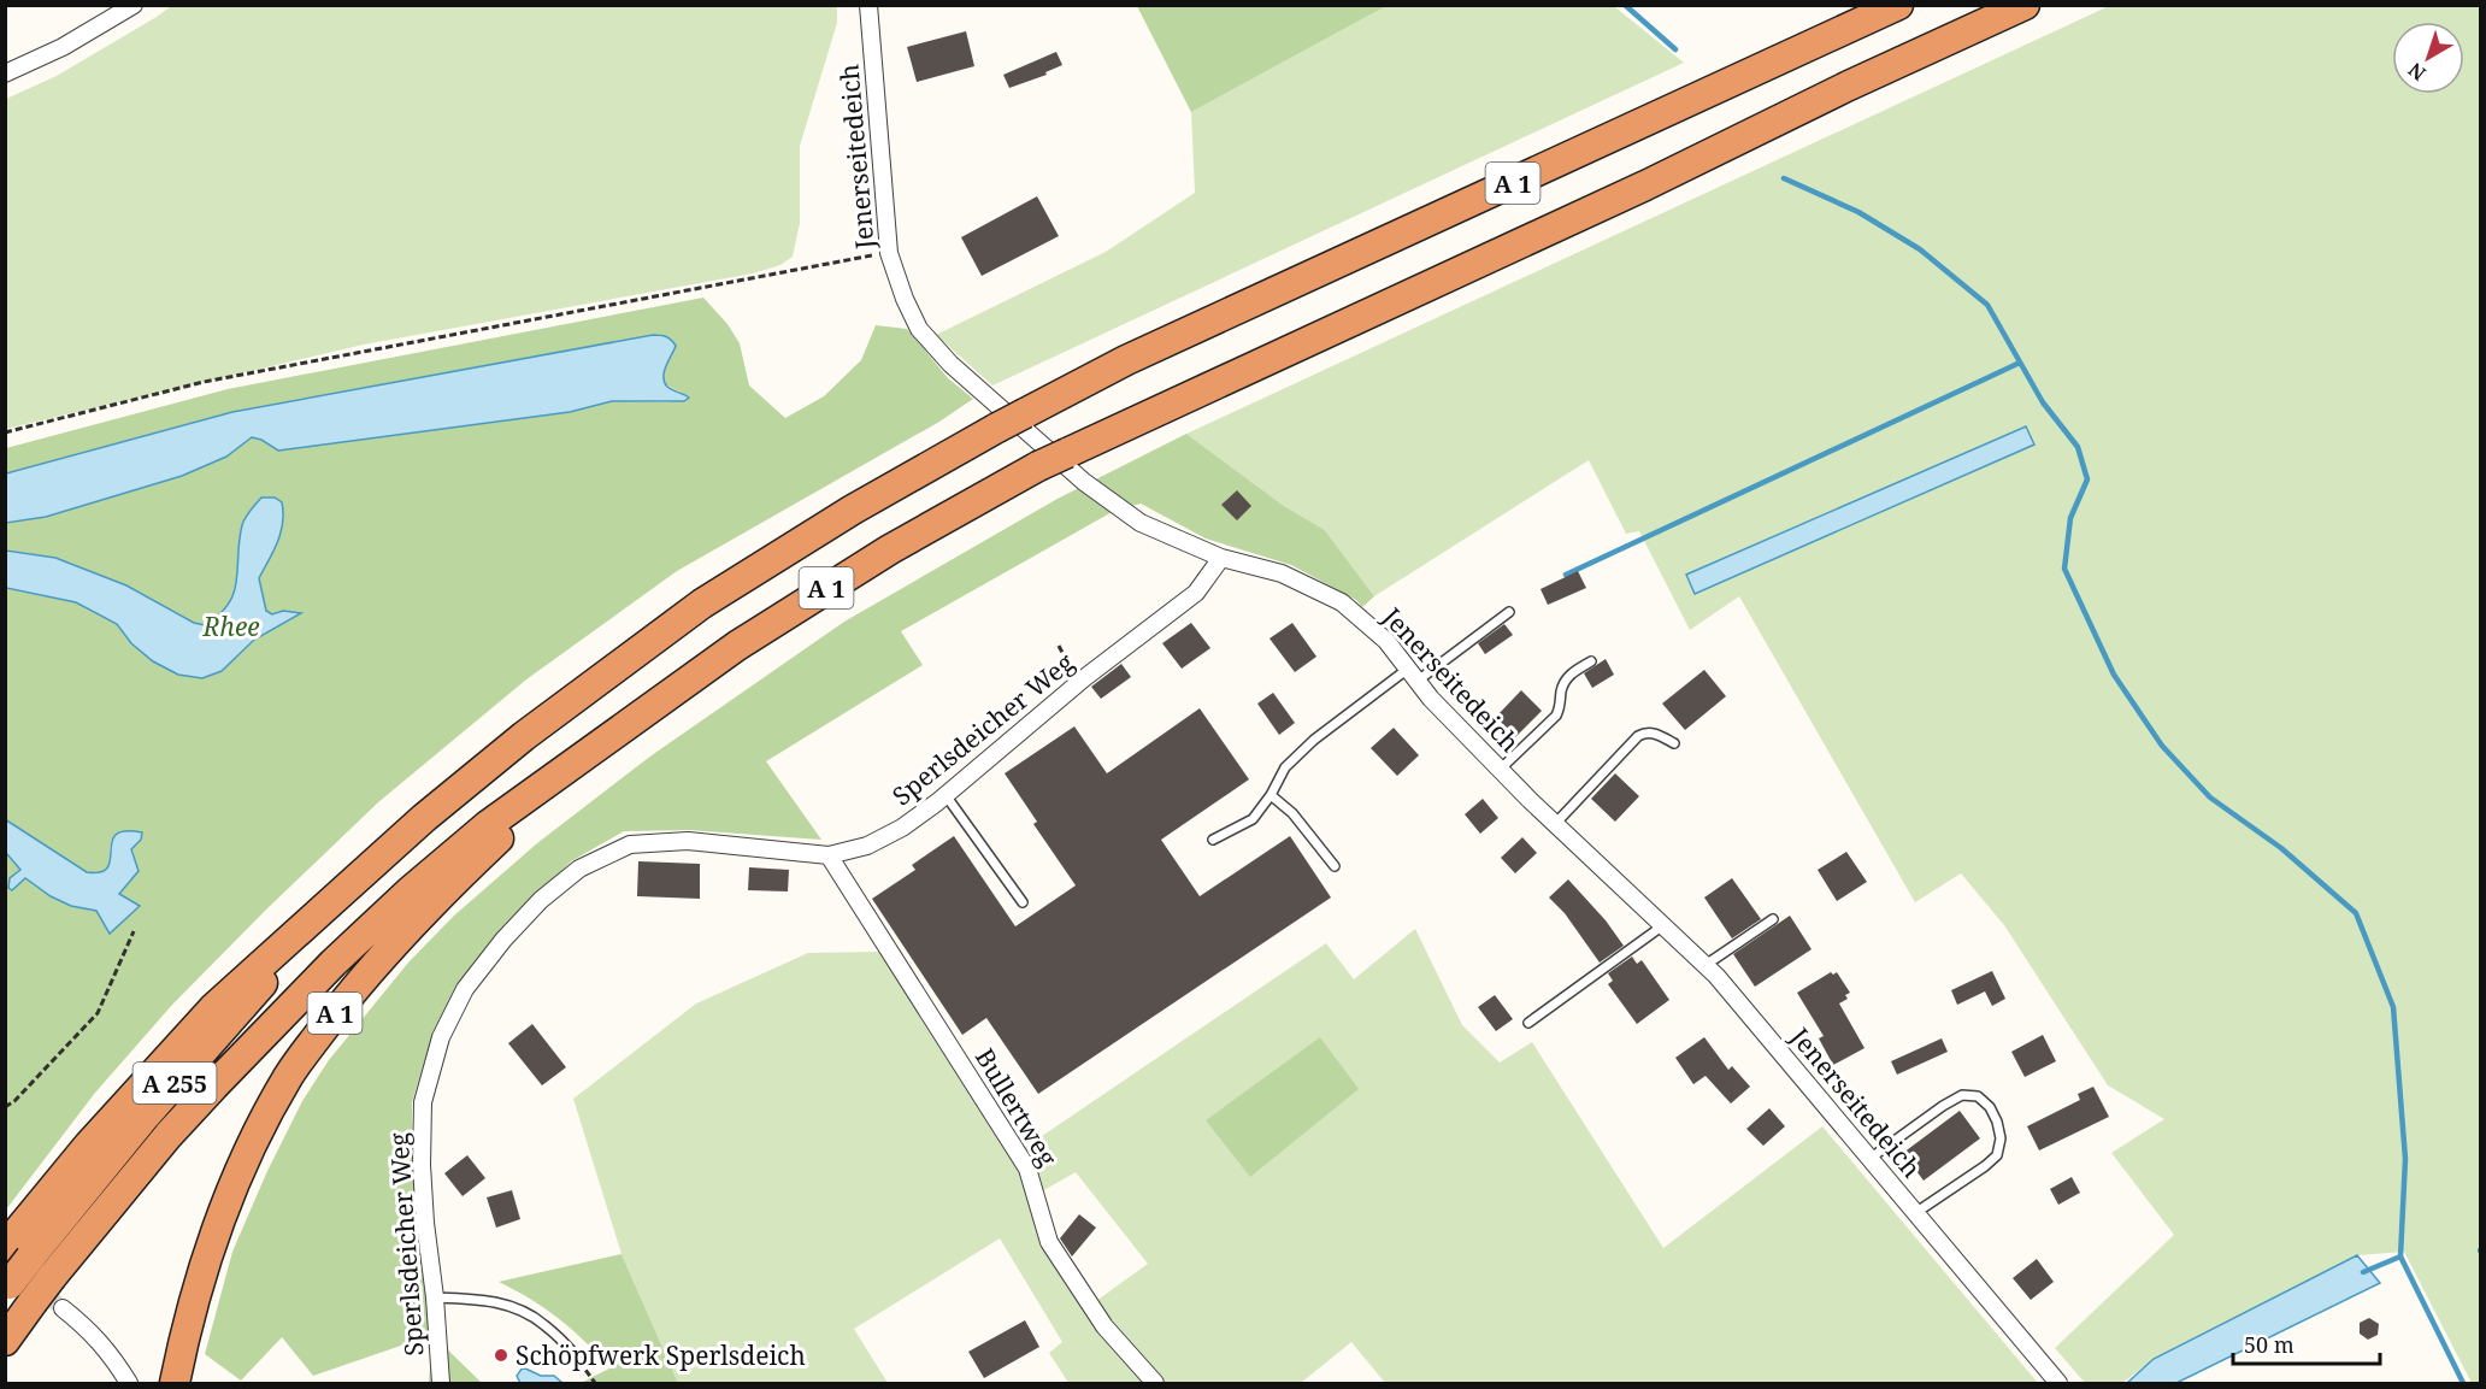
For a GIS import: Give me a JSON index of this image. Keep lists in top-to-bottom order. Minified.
{"streets":{"highway":["A 1","A 255"],"street":["Jenerseitedeich","Sperlsdeicher Weg","Bullertweg"]},"crossings":[["Jenerseitedeich","Sperlsdeicher Weg"],["A 1","A 255"],["Sperlsdeicher Weg","Bullertweg"]],"parks":["Rhee"],"places":["Schöpfwerk Sperlsdeich"],"scale_bar":"50 m","north":"bottom left"}
